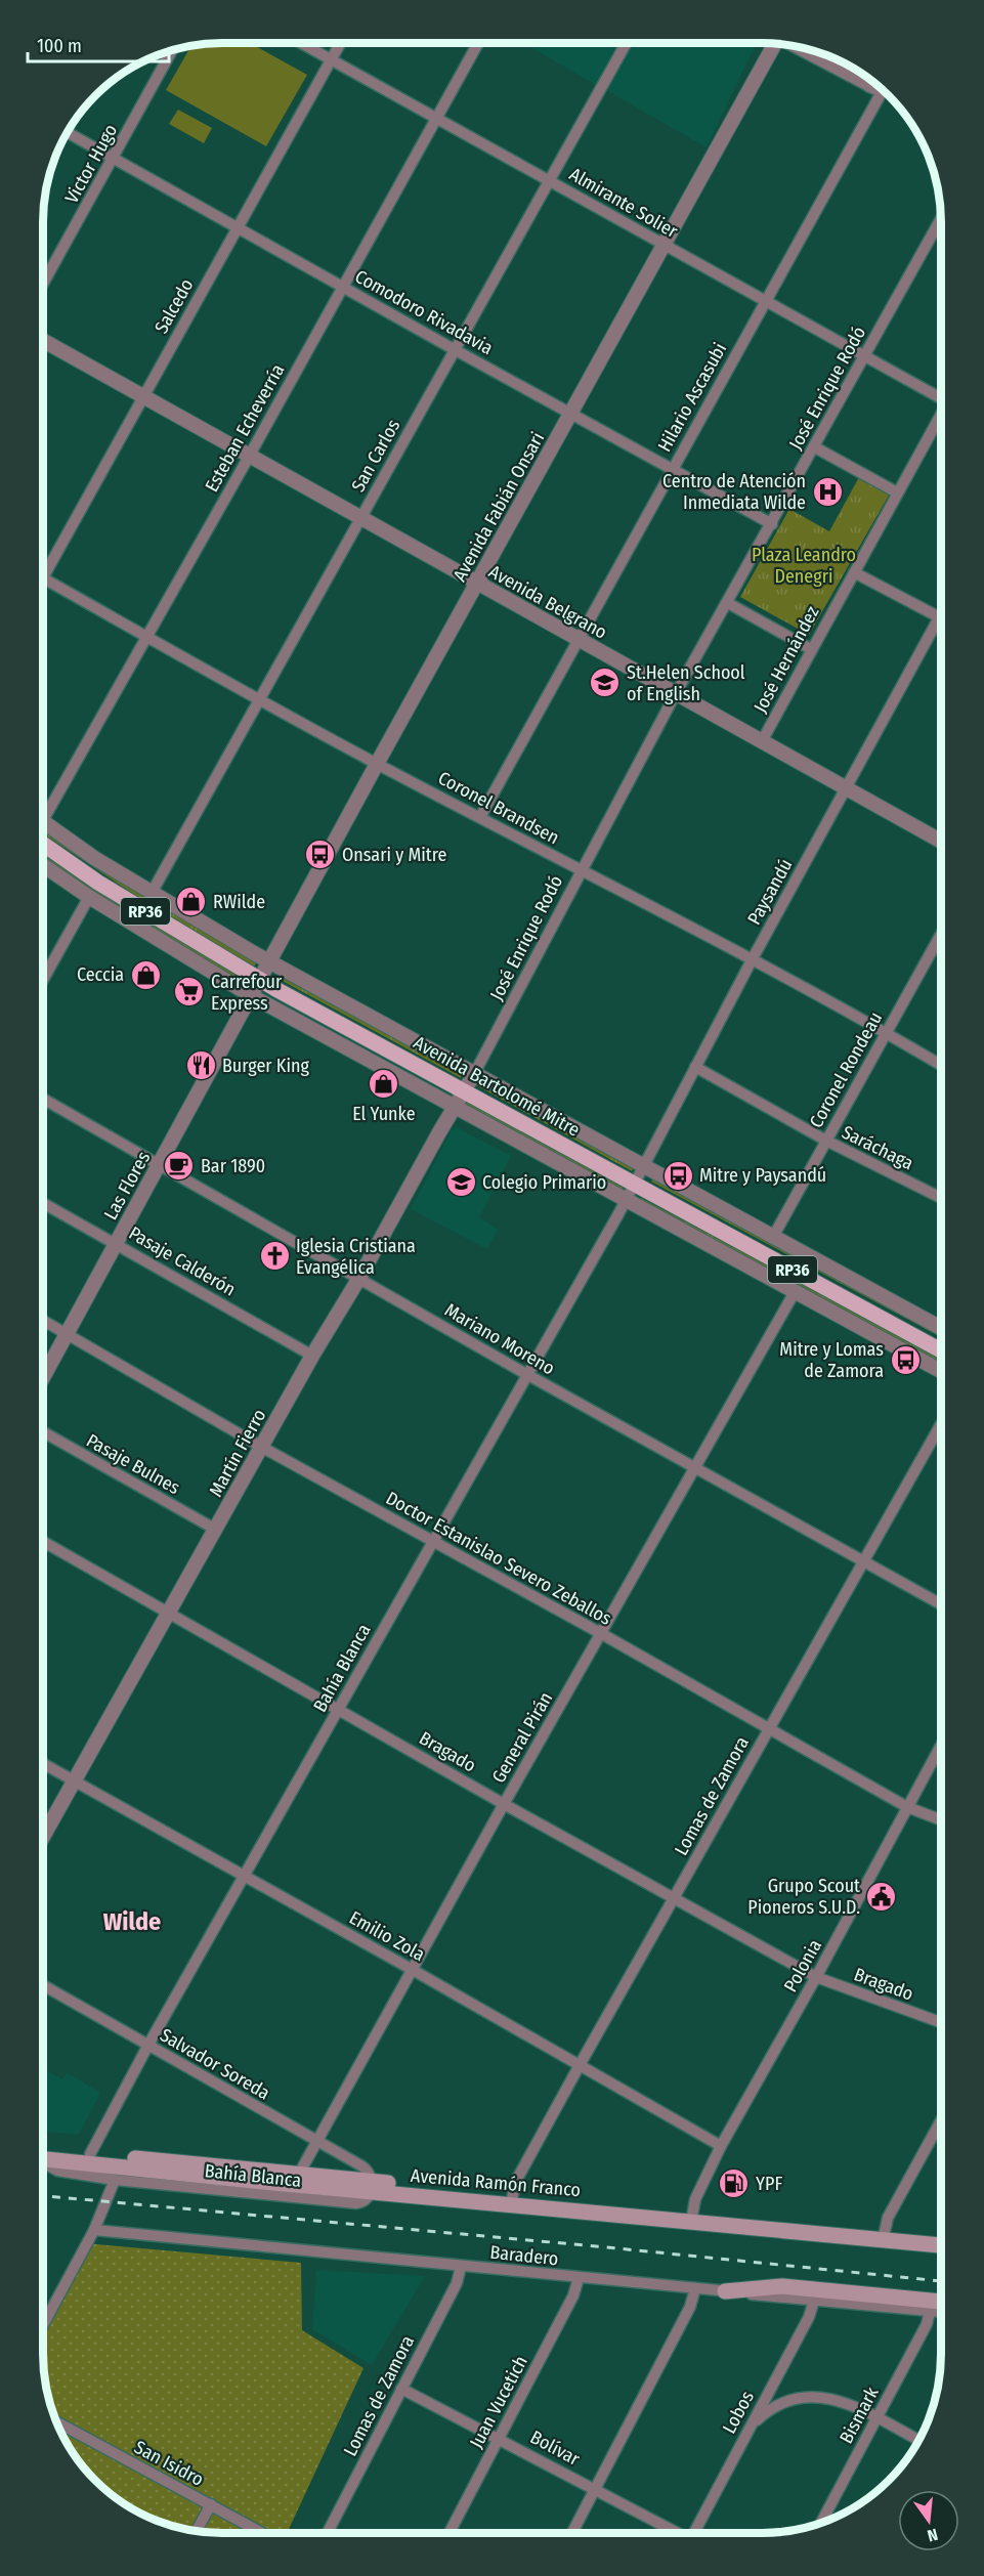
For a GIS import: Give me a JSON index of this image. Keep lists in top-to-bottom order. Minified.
{"streets":{"main road":["RP36","Avenida Bartolomé Mitre","Avenida Ramón Franco"],"street":["Victor Hugo","Almirante Solier","Salcedo","Comodoro Rivadavia","José Enrique Rodó","Hilario Ascasubi","Esteban Echeverría","San Carlos","Avenida Fabián Onsari","Avenida Belgrano","José Hernández","Coronel Brandsen","Paysandú","Coronel Rondeau","Saráchaga","Las Flores","Pasaje Calderón","Mariano Moreno","Martín Fierro","Pasaje Bulnes","Doctor Estanislao Severo Zeballos","Bahía Blanca","General Pirán","Bragado","Lomas de Zamora","Emilio Zola","Polonia","Salvador Soreda","Baradero","Juan Vucetich","Lobos","Bismark","Bolívar","San Isidro"]},"crossings":[["Victor Hugo","Comodoro Rivadavia"],["Almirante Solier","Salcedo"],["Almirante Solier","José Enrique Rodó"],["Almirante Solier","Hilario Ascasubi"],["Almirante Solier","Esteban Echeverría"],["Almirante Solier","San Carlos"],["Almirante Solier","Avenida Fabián Onsari"],["Salcedo","Comodoro Rivadavia"],["Salcedo","Avenida Belgrano"],["Comodoro Rivadavia","José Enrique Rodó"],["Comodoro Rivadavia","Hilario Ascasubi"],["Comodoro Rivadavia","Esteban Echeverría"],["Comodoro Rivadavia","San Carlos"],["Comodoro Rivadavia","Avenida Fabián Onsari"],["José Enrique Rodó","Avenida Belgrano"],["José Enrique Rodó","Coronel Brandsen"],["José Enrique Rodó","Avenida Bartolomé Mitre"],["José Enrique Rodó","Martín Fierro"],["Hilario Ascasubi","Avenida Belgrano"],["Hilario Ascasubi","Coronel Brandsen"],["Esteban Echeverría","Avenida Belgrano"],["Esteban Echeverría","Coronel Brandsen"],["San Carlos","Avenida Belgrano"],["San Carlos","Coronel Brandsen"],["San Carlos","Avenida Bartolomé Mitre"],["Avenida Fabián Onsari","Avenida Belgrano"],["Avenida Fabián Onsari","Coronel Brandsen"],["Avenida Fabián Onsari","Avenida Bartolomé Mitre"],["Avenida Fabián Onsari","Las Flores"],["Avenida Belgrano","José Hernández"],["Avenida Belgrano","Paysandú"],["Coronel Brandsen","Paysandú"],["Coronel Brandsen","Coronel Rondeau"],["Paysandú","Avenida Bartolomé Mitre"],["Paysandú","Saráchaga"],["Paysandú","Bahía Blanca"],["Coronel Rondeau","Avenida Bartolomé Mitre"],["Coronel Rondeau","Saráchaga"],["Avenida Bartolomé Mitre","Las Flores"],["Avenida Bartolomé Mitre","Martín Fierro"],["Avenida Bartolomé Mitre","Bahía Blanca"],["Avenida Bartolomé Mitre","General Pirán"],["Las Flores","Pasaje Calderón"],["Las Flores","Mariano Moreno"],["Las Flores","Doctor Estanislao Severo Zeballos"],["Pasaje Calderón","Martín Fierro"],["Mariano Moreno","Martín Fierro"],["Mariano Moreno","Bahía Blanca"],["Mariano Moreno","General Pirán"],["Mariano Moreno","Lomas de Zamora"],["Martín Fierro","Pasaje Bulnes"],["Martín Fierro","Doctor Estanislao Severo Zeballos"],["Martín Fierro","Bragado"],["Martín Fierro","Emilio Zola"],["Doctor Estanislao Severo Zeballos","Bahía Blanca"],["Doctor Estanislao Severo Zeballos","General Pirán"],["Doctor Estanislao Severo Zeballos","Lomas de Zamora"],["Doctor Estanislao Severo Zeballos","Polonia"],["Bahía Blanca","Bragado"],["Bahía Blanca","Emilio Zola"],["Bahía Blanca","Salvador Soreda"],["Bahía Blanca","Avenida Ramón Franco"],["General Pirán","Bragado"],["General Pirán","Emilio Zola"],["General Pirán","Salvador Soreda"],["General Pirán","Avenida Ramón Franco"],["Bragado","Lomas de Zamora"],["Bragado","Polonia"],["Lomas de Zamora","Emilio Zola"],["Lomas de Zamora","Avenida Ramón Franco"],["Lomas de Zamora","Baradero"],["Lomas de Zamora","Bolívar"],["Emilio Zola","Polonia"],["Polonia","Avenida Ramón Franco"],["Salvador Soreda","Avenida Ramón Franco"],["Baradero","Juan Vucetich"],["Baradero","Lobos"],["Baradero","Bismark"],["Juan Vucetich","Bolívar"]],"districts":["Wilde"],"parks":["Plaza Leandro Denegri"],"places":{"hospital":["Centro de Atención Inmediata Wilde"],"school or university":["St.Helen School of English","Colegio Primario"],"bus stop":["Onsari y Mitre","Mitre y Paysandú","Mitre y Lomas de Zamora"],"shop":["RWilde","Ceccia","El Yunke"],"supermarket":["Carrefour Express"],"restaurant":["Burger King"],"cafe":["Bar 1890"],"church":["Iglesia Cristiana Evangélica"],"public building":["Grupo Scout Pioneros S.U.D."],"fuel station":["YPF"]},"scale_bar":"100 m","north":"bottom"}
